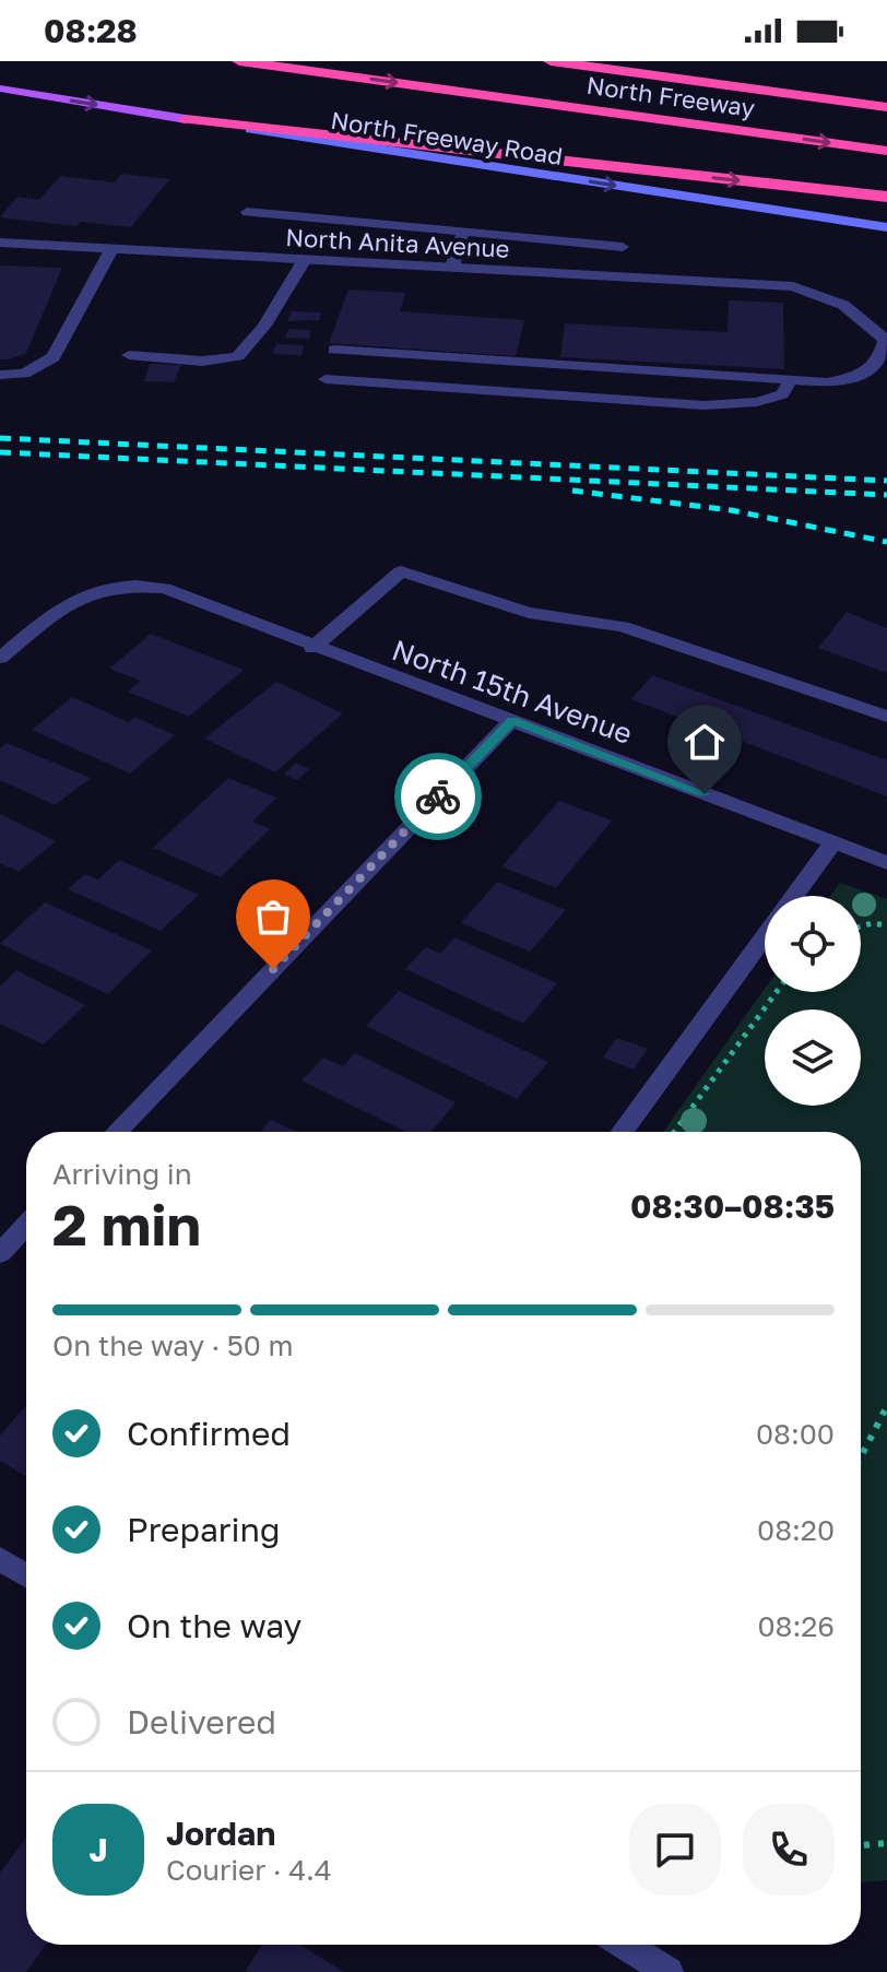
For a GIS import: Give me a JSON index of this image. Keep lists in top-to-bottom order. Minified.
{"streets":{"highway":["North Freeway"],"main road":["North Freeway Road"],"street":["North Anita Avenue","North 15th Avenue"]},"one_way":["North Freeway Road"],"page":{"status":"08:28","heading":["2 min","Arriving in","08:30–08:35"],"panel":["Jordan","Courier · 4.4"],"bar":"On the way · 50 m","list":[["Confirmed","08:00"],["Preparing","08:20"],["On the way","08:26"],"Delivered"],"round":"J"}}
